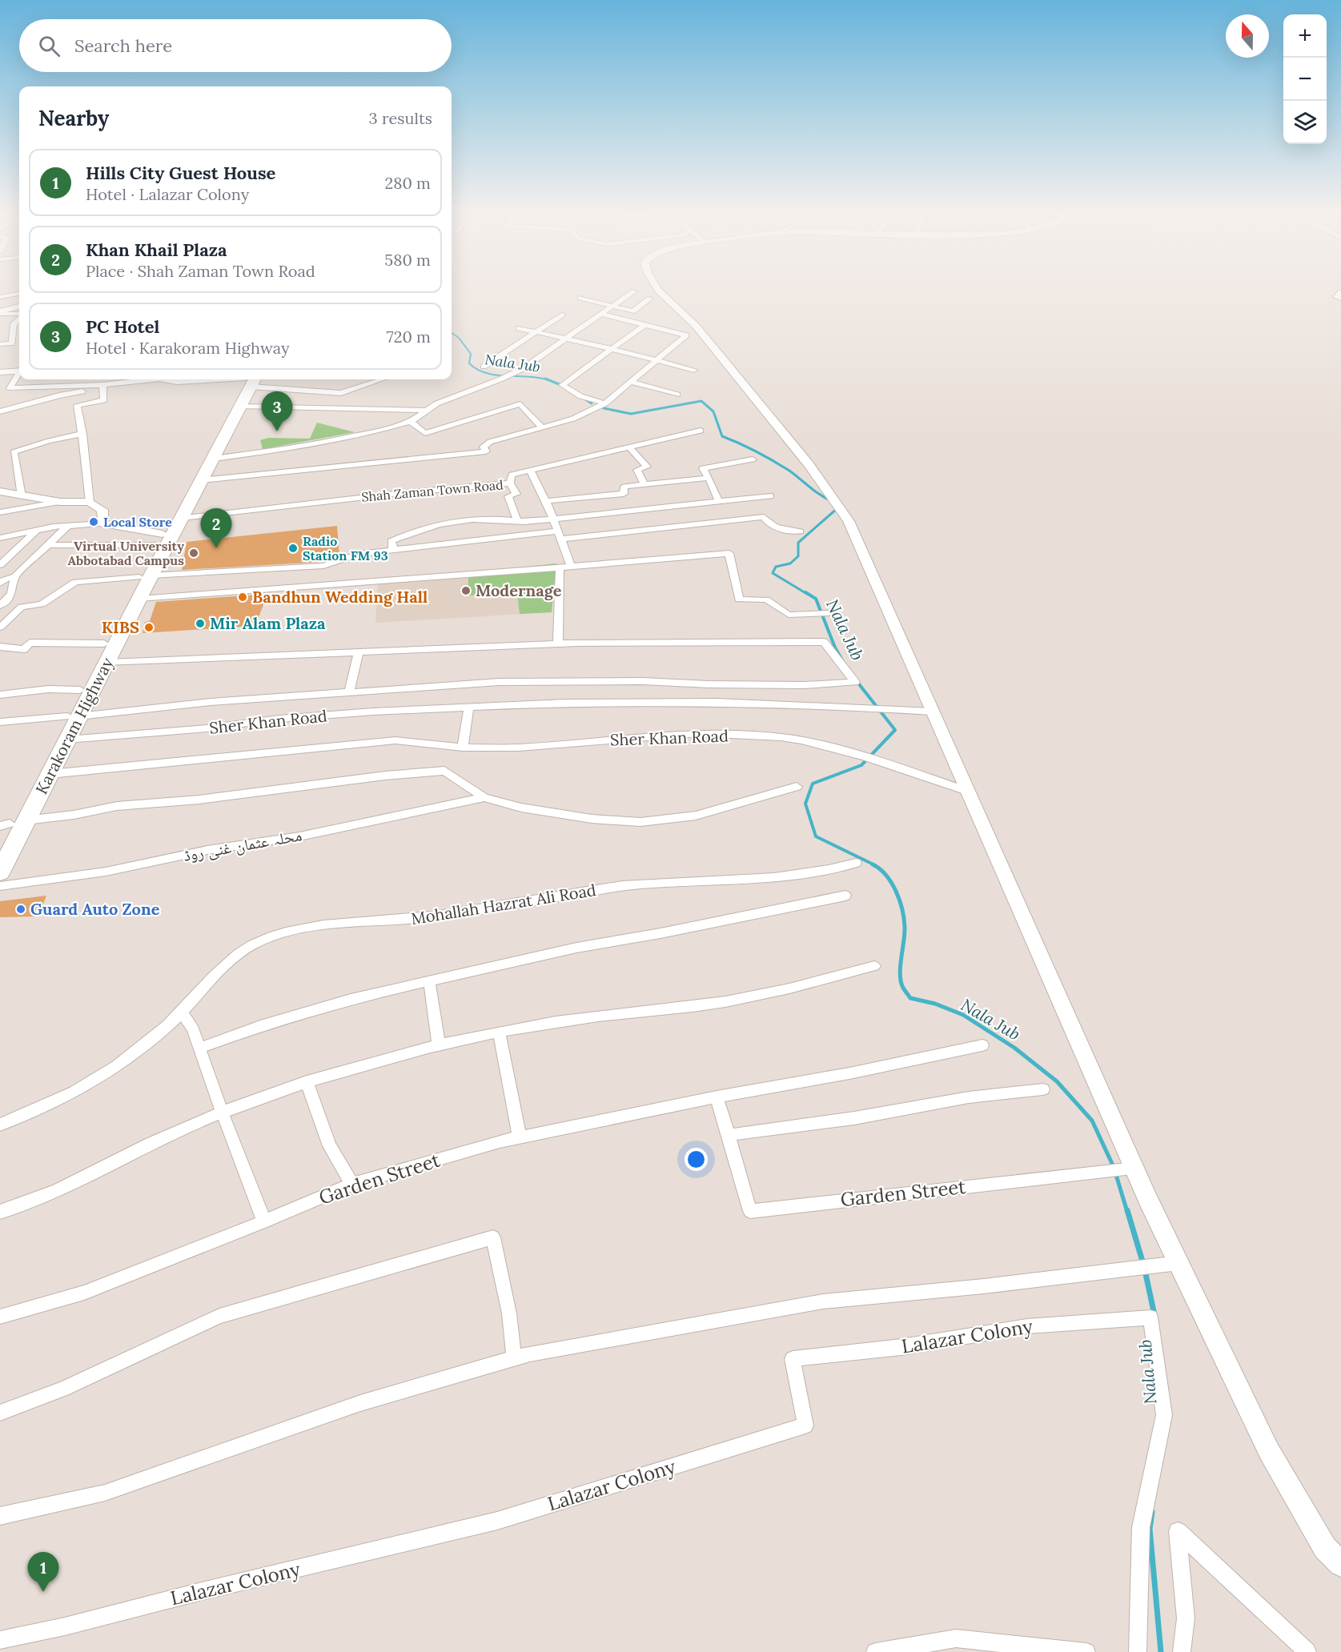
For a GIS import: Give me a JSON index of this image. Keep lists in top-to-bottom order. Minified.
{"streets":{"highway":["Karakoram Highway"],"street":["Shah Zaman Town Road","Sher Khan Road","محلہ عثمان غنی روڈ","Mohallah Hazrat Ali Road","Garden Street","Lalazar Colony"]},"crossings":[["Shah Zaman Town Road","Karakoram Highway"],["Sher Khan Road","Karakoram Highway"]],"water":["Nala Jub"],"places":["Local Store","Radio Station FM 93","Virtual University Abbotabad Campus","Modernage","Bandhun Wedding Hall","Mir Alam Plaza","KIBS","Guard Auto Zone"],"north":"top","page":{"map_buttons":["+","−"],"search":"Search here","heading":["Nearby","3 results"],"list":[{"mark":"1","name":"Hills City Guest House","note":"Hotel · Lalazar Colony","value":"280 m"},{"mark":"2","name":"Khan Khail Plaza","note":"Place · Shah Zaman Town Road","value":"580 m"},{"mark":"3","name":"PC Hotel","note":"Hotel · Karakoram Highway","value":"720 m"}],"pins":["3","2","1"]}}
